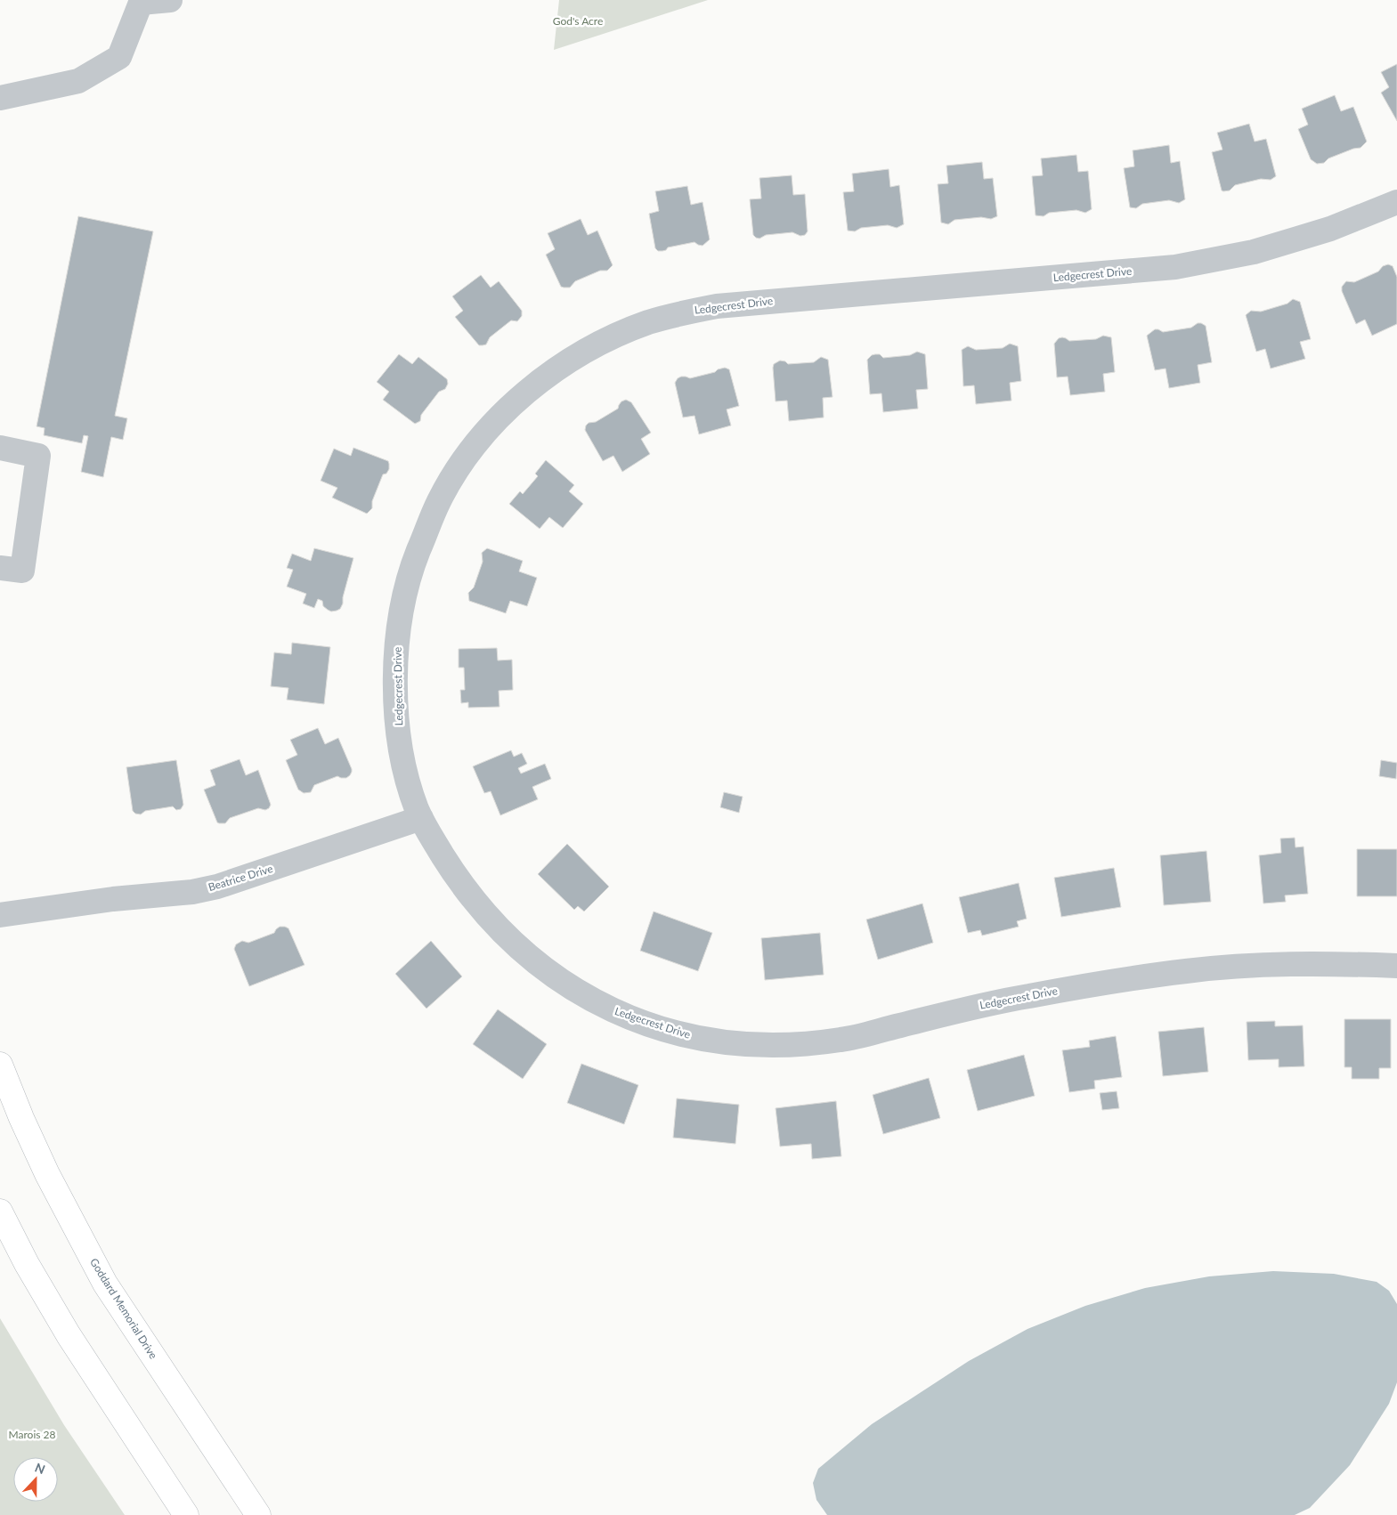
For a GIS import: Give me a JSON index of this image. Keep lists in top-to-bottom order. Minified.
{"streets":{"main road":["Goddard Memorial Drive"],"street":["Ledgecrest Drive","Beatrice Drive"]},"crossings":[["Ledgecrest Drive","Beatrice Drive"]],"parks":["God's Acre","Marois 28"],"north":"top"}
